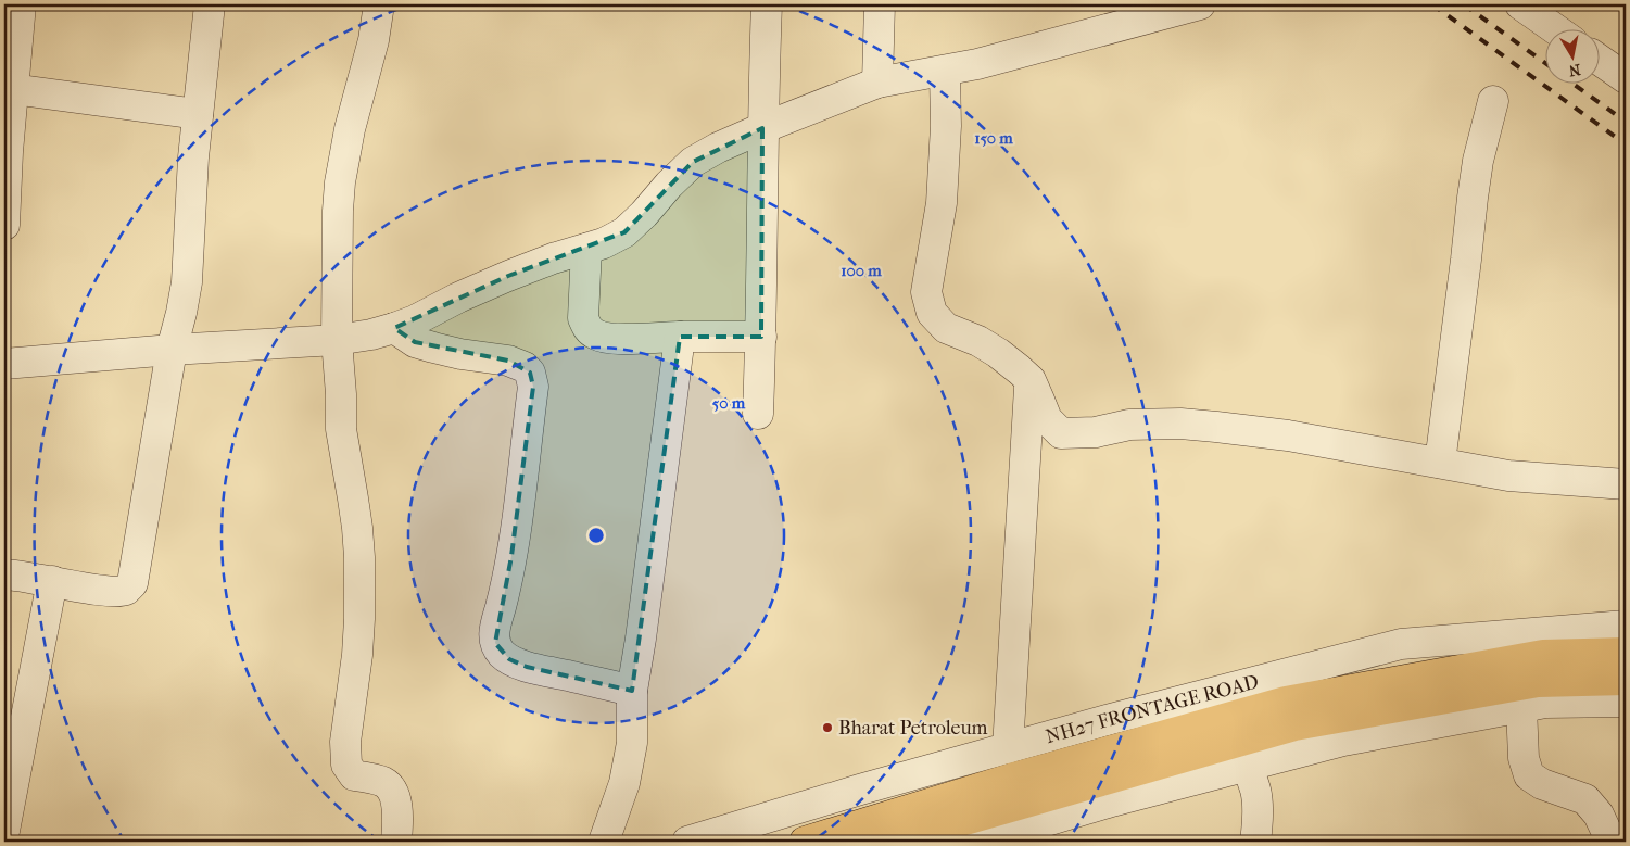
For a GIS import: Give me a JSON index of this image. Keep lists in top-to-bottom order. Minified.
{"streets":{"street":["NH27 FRONTAGE ROAD"]},"places":["Bharat Petroleum"],"north":"bottom","rings":["150 m","100 m","50 m"]}
